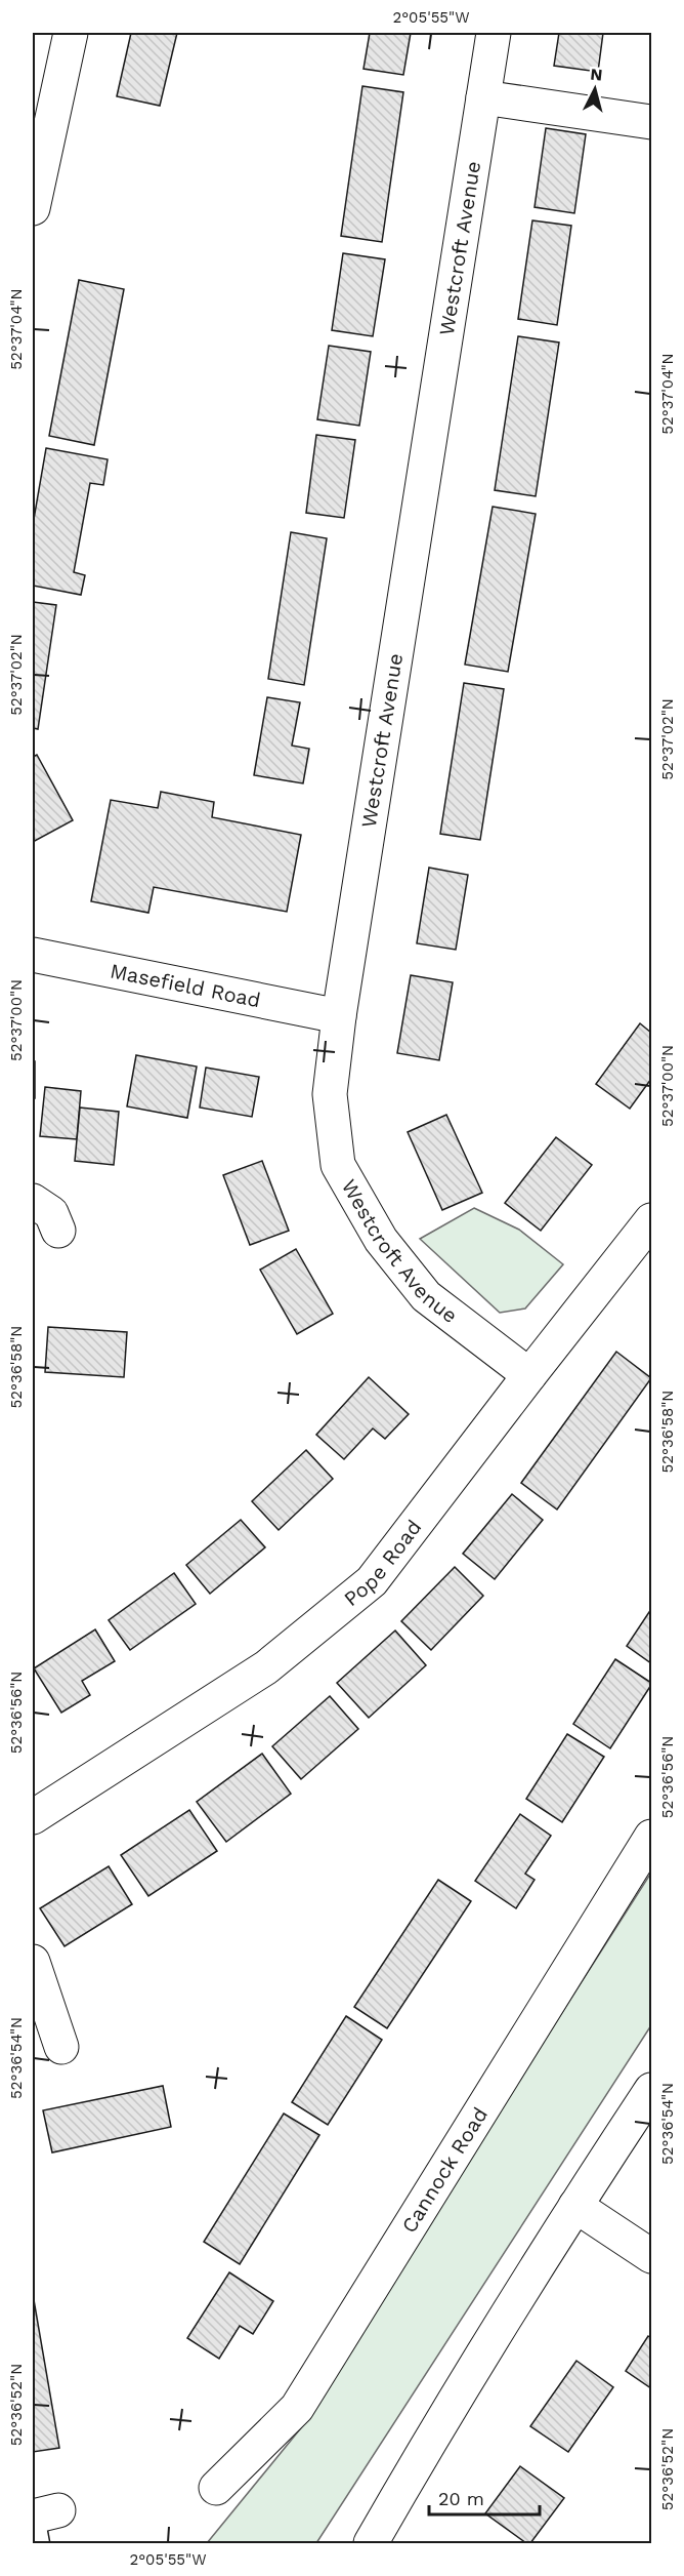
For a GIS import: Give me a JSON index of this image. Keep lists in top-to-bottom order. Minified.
{"streets":{"main road":["Westcroft Avenue","Masefield Road","Pope Road","Cannock Road"]},"crossings":[["Westcroft Avenue","Masefield Road"],["Westcroft Avenue","Pope Road"]],"scale_bar":"20 m","north":"top","coordinates":["2°05'55\"W","52°37'04\"N","52°37'02\"N","52°37'00\"N","52°36'58\"N","52°36'56\"N","52°36'54\"N","52°36'52\"N"]}
